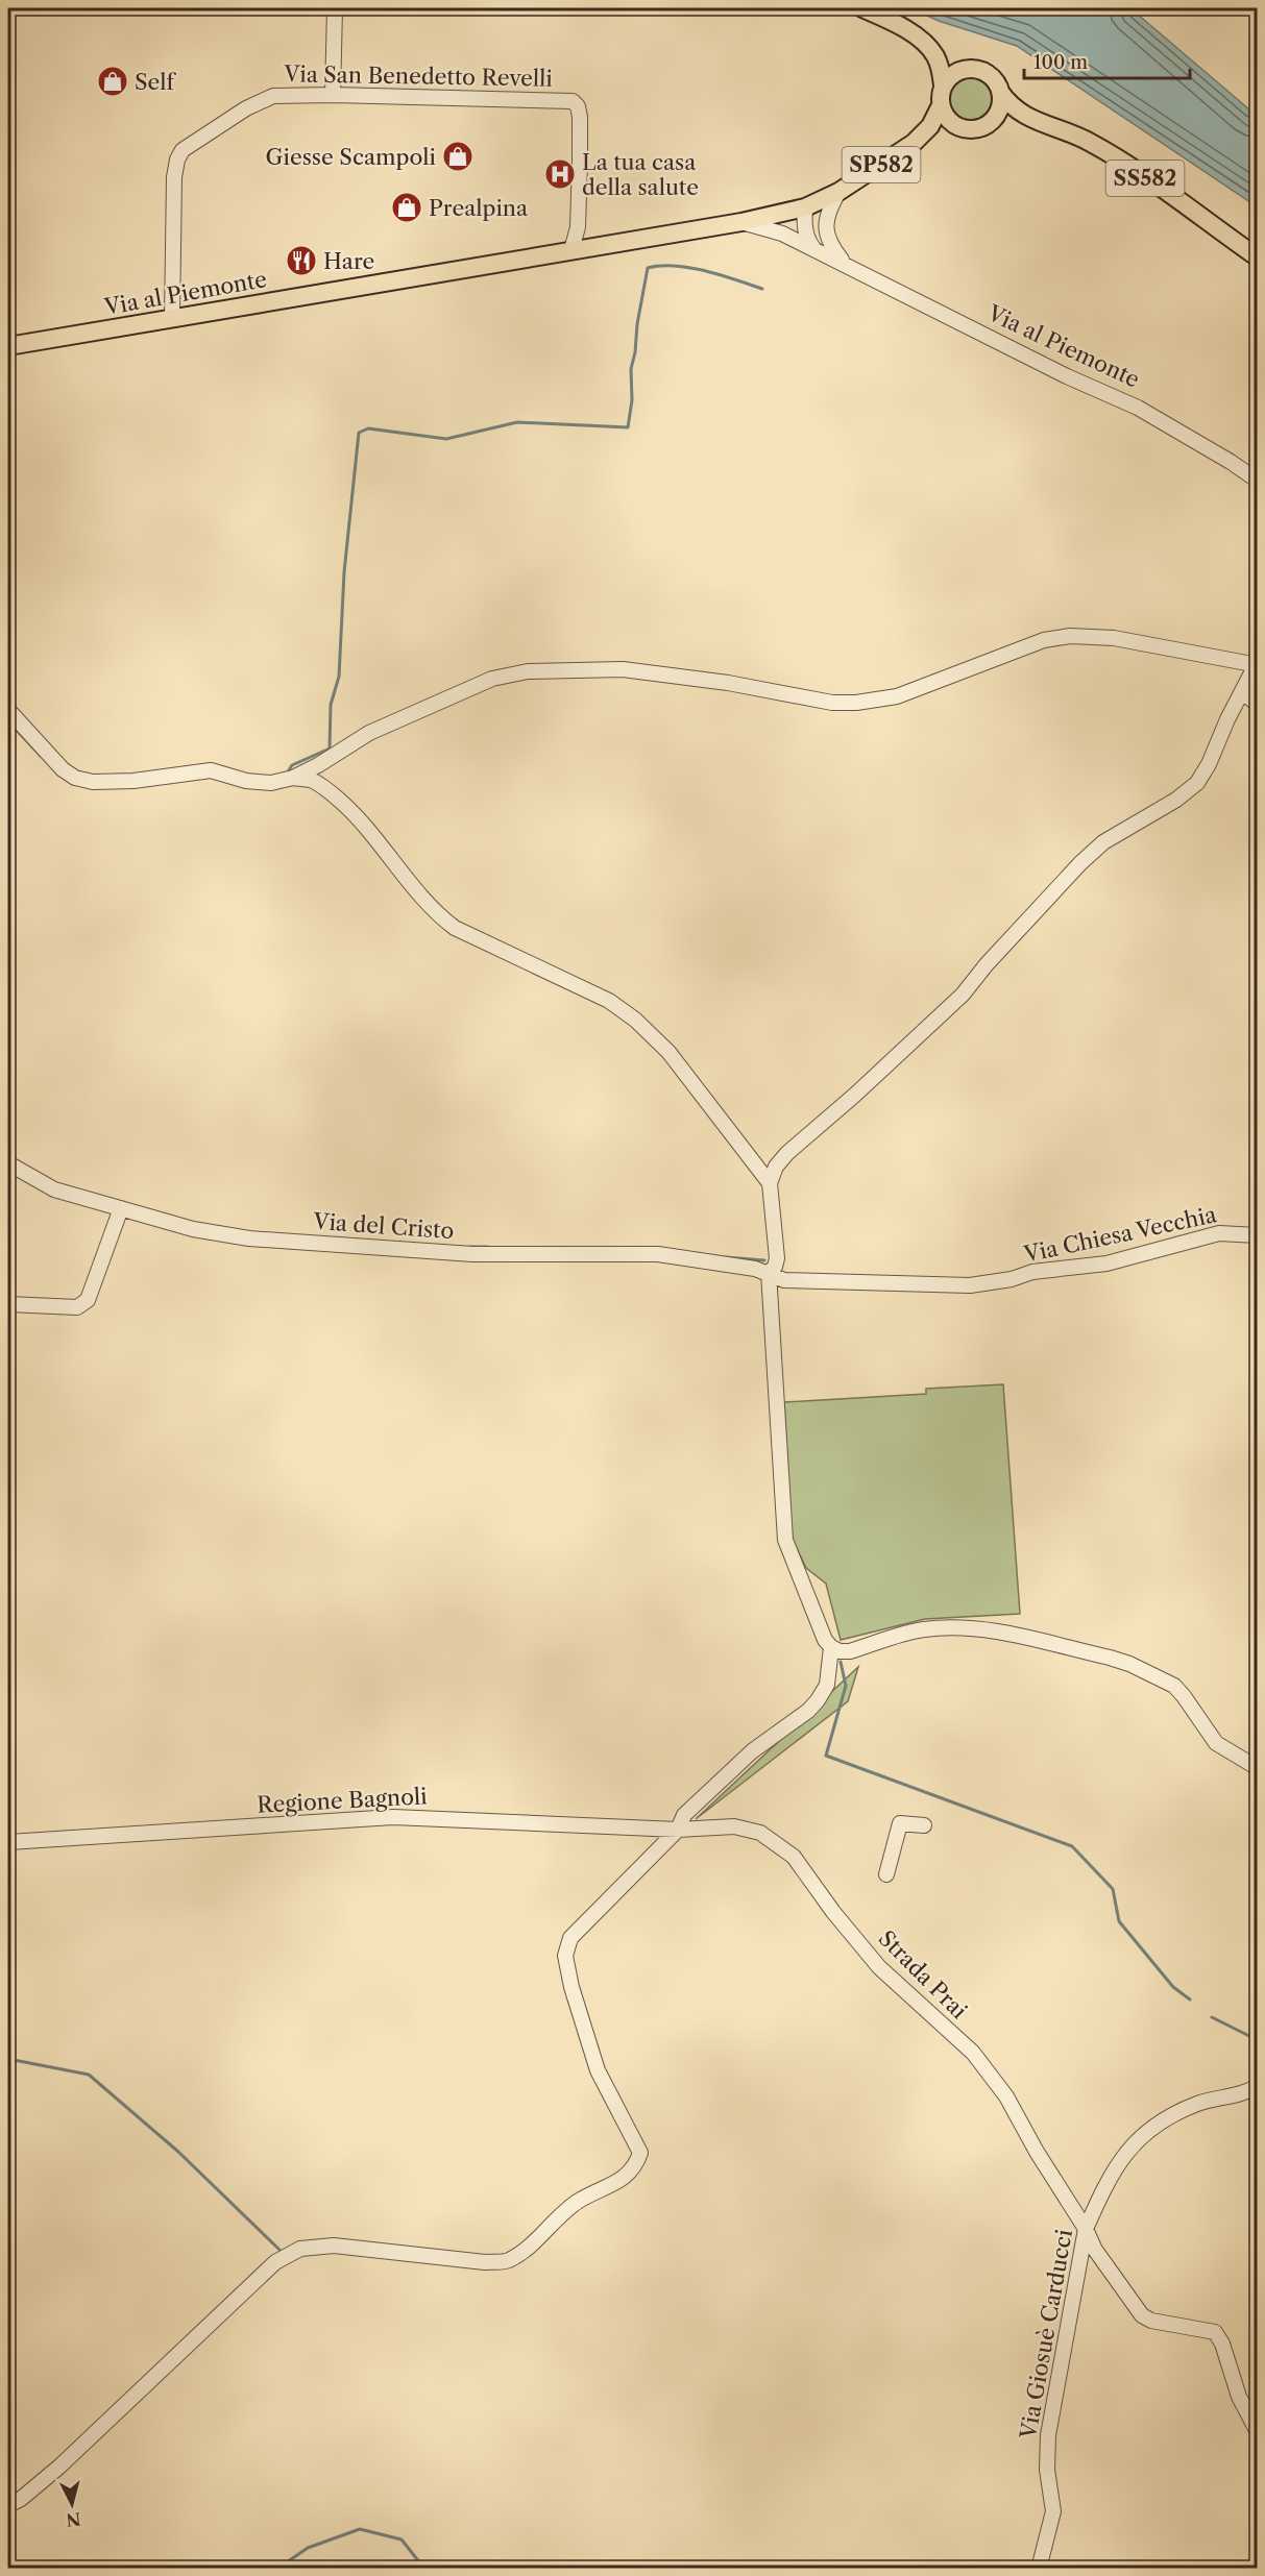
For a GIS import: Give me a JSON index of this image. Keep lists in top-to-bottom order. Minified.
{"streets":{"main road":["SP582","SS582","Via al Piemonte"],"street":["Via San Benedetto Revelli","Via del Cristo","Via Chiesa Vecchia","Regione Bagnoli","Strada Prai","Via Giosuè Carducci"]},"crossings":[["Via San Benedetto Revelli","Via al Piemonte"],["SS582","Via al Piemonte"],["Via del Cristo","Via Chiesa Vecchia"],["Regione Bagnoli","Strada Prai"],["Strada Prai","Via Giosuè Carducci"]],"places":{"shop":["Self","Giesse Scampoli","Prealpina"],"hospital":["La tua casa della salute"],"restaurant":["Hare"]},"scale_bar":"100 m","north":"bottom"}
